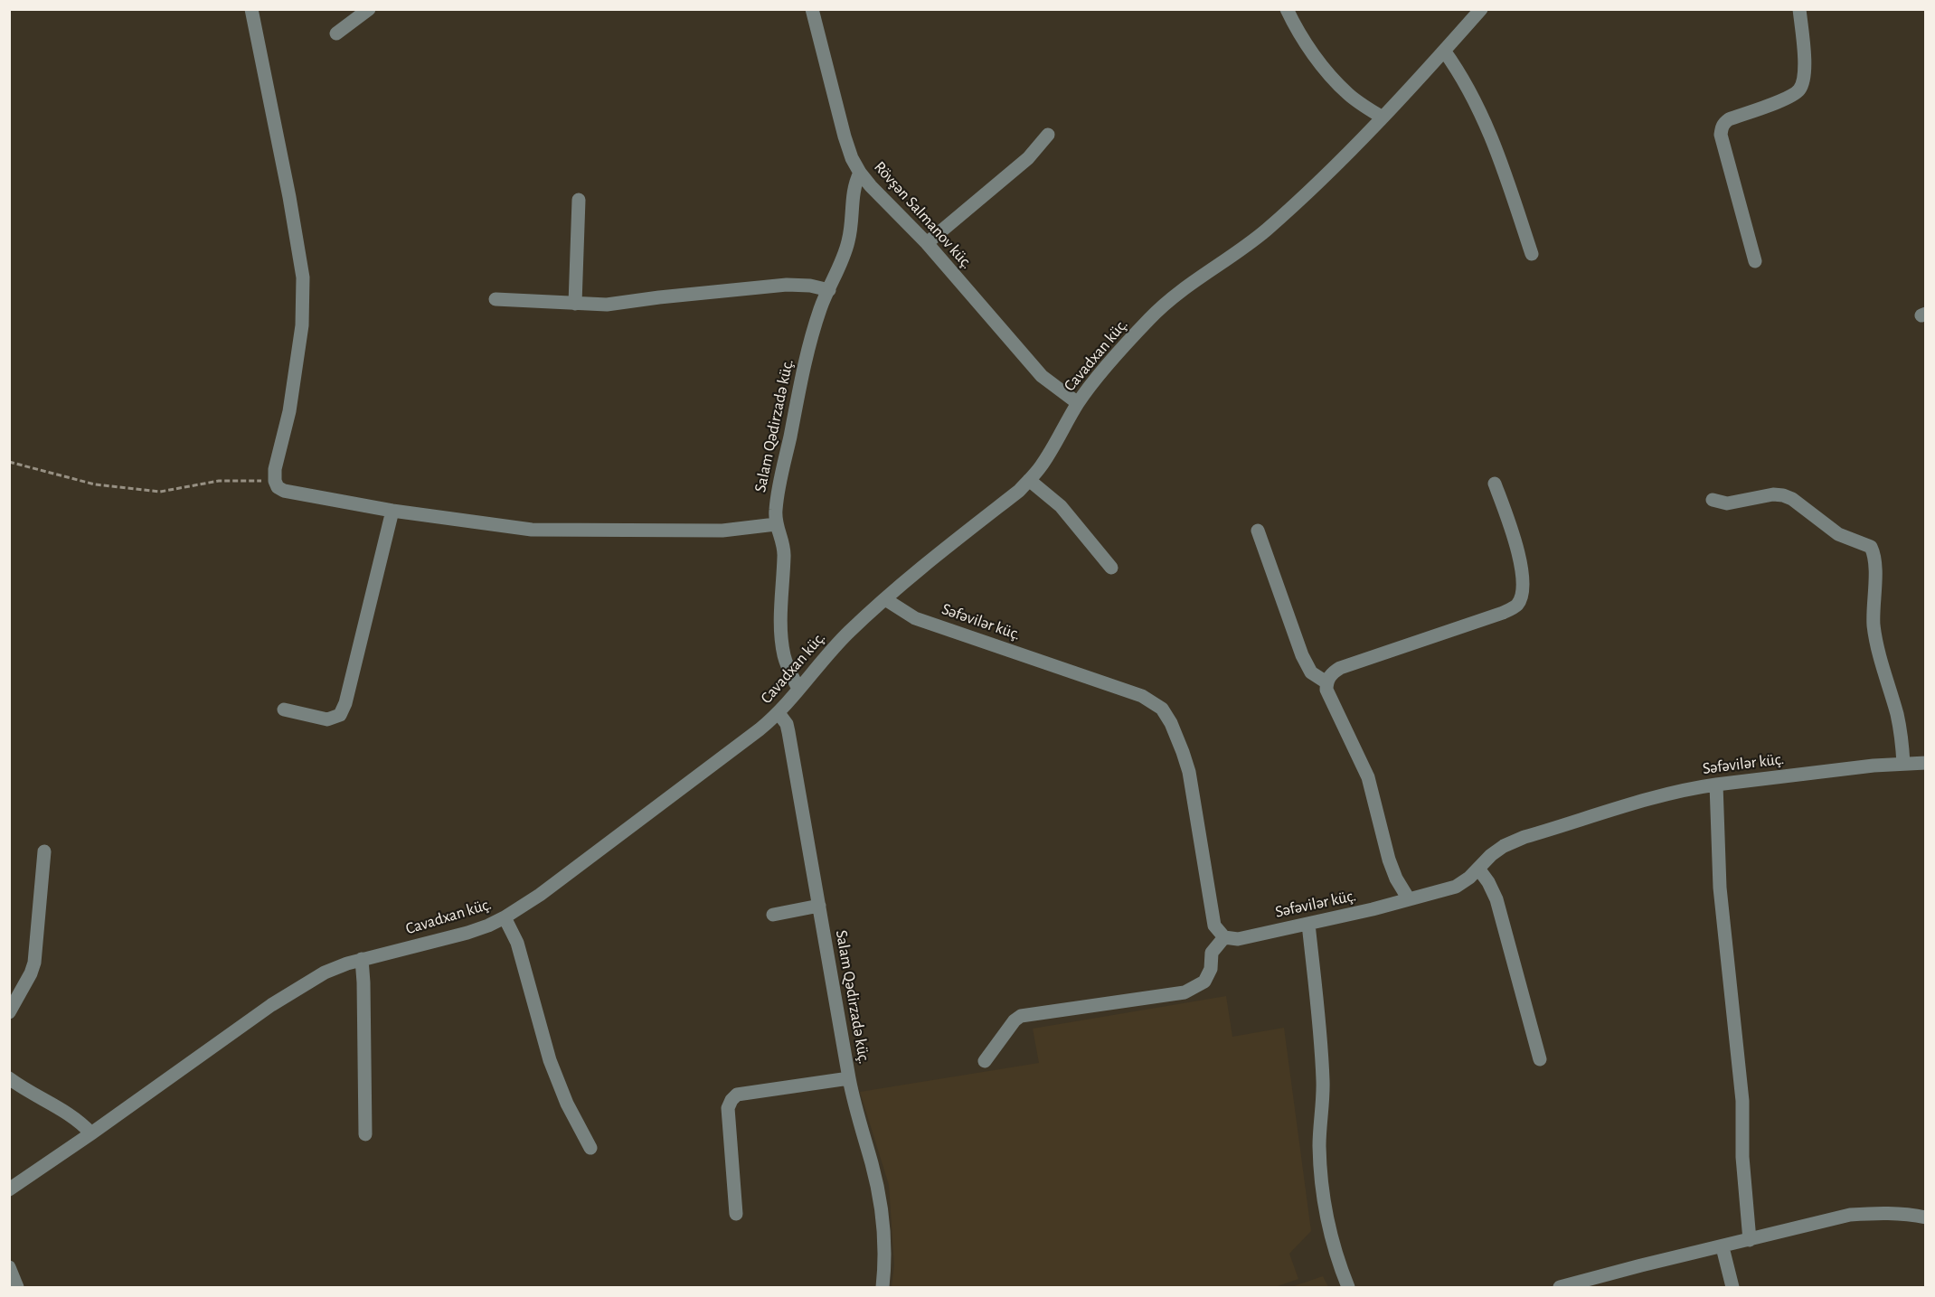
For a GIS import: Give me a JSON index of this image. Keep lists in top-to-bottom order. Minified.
{"streets":{"street":["Rövşən Salmanov küç.","Cavadxan küç.","Salam Qədirzadə küç.","Səfəvilər küç."]},"crossings":[["Rövşən Salmanov küç.","Cavadxan küç."],["Rövşən Salmanov küç.","Salam Qədirzadə küç."],["Cavadxan küç.","Salam Qədirzadə küç."],["Cavadxan küç.","Səfəvilər küç."]]}
